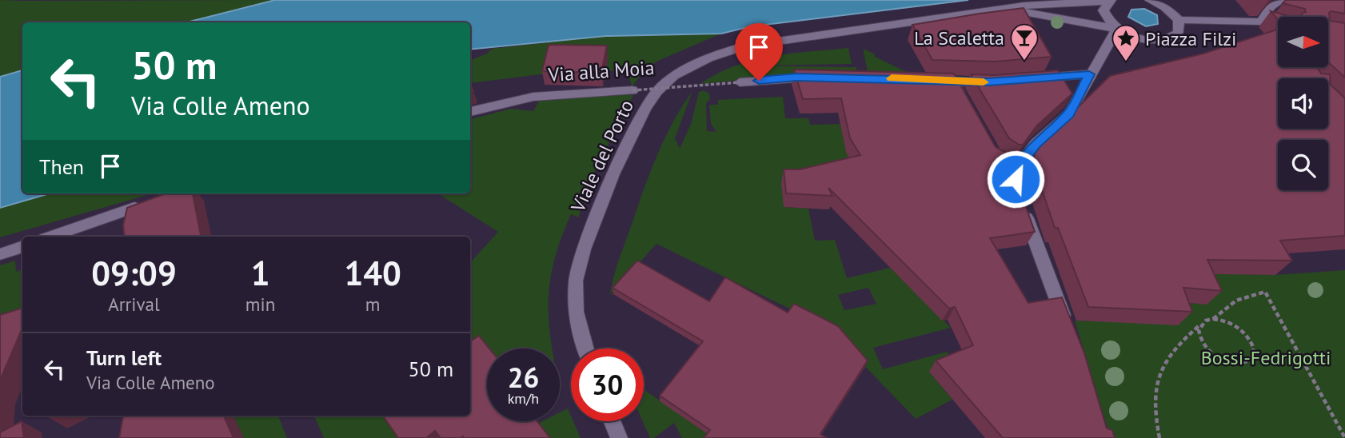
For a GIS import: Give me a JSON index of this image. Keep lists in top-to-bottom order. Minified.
{"streets":{"street":["Via alla Moia","Viale del Porto"]},"parks":["Bossi-Fedrigotti"],"places":{"bar":["La Scaletta"],"place":["Piazza Filzi"]},"north":"right","page":{"turn":["50 m","Via Colle Ameno"],"then":"Then","eta":["09:09","Arrival","1","min","140","m"],"list":[{"name":"Turn left","note":"Via Colle Ameno","value":"50 m"}],"speed":"26 km/h","limit":"30"}}
